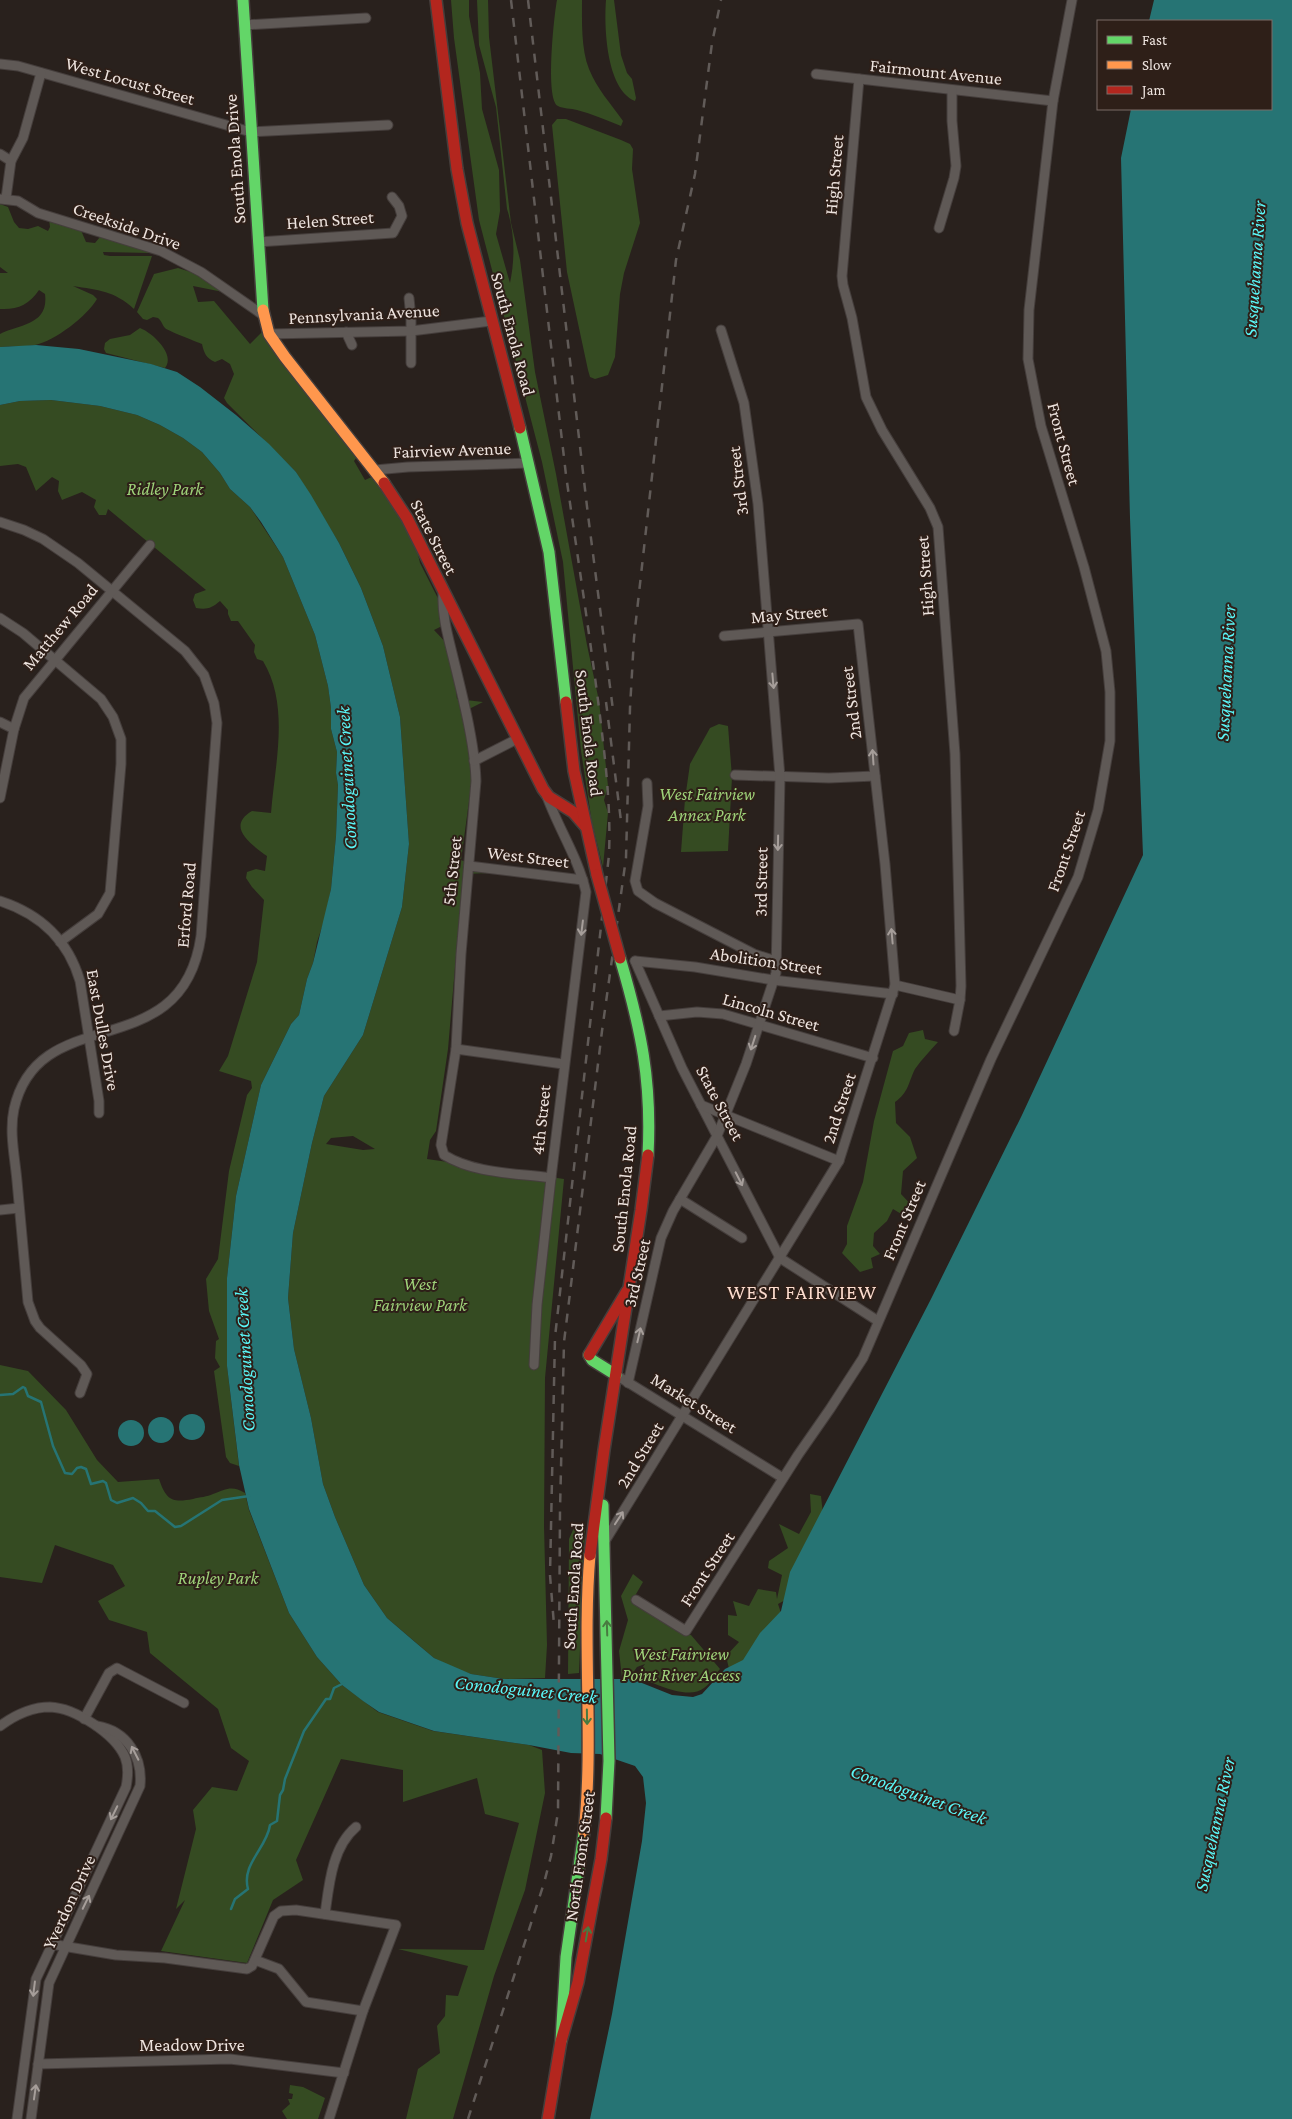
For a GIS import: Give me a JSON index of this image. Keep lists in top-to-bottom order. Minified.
{"streets":{"main road":["South Enola Drive","South Enola Road","State Street","Market Street","North Front Street"],"street":["Fairmount Avenue","West Locust Street","High Street","Helen Street","Creekside Drive","Pennsylvania Avenue","Front Street","Fairview Avenue","3rd Street","May Street","Matthew Road","2nd Street","West Street","5th Street","Erford Road","Abolition Street","Lincoln Street","East Dulles Drive","4th Street","Yverdon Drive","Meadow Drive"]},"crossings":[["Fairmount Avenue","High Street"],["Fairmount Avenue","Front Street"],["West Locust Street","South Enola Drive"],["South Enola Drive","Helen Street"],["South Enola Drive","Creekside Drive"],["South Enola Drive","State Street"],["High Street","Abolition Street"],["Creekside Drive","State Street"],["Pennsylvania Avenue","South Enola Road"],["Pennsylvania Avenue","State Street"],["South Enola Road","Fairview Avenue"],["South Enola Road","State Street"],["South Enola Road","2nd Street"],["South Enola Road","Market Street"],["South Enola Road","North Front Street"],["Front Street","Market Street"],["Fairview Avenue","State Street"],["3rd Street","State Street"],["3rd Street","May Street"],["3rd Street","Abolition Street"],["3rd Street","Lincoln Street"],["3rd Street","Market Street"],["State Street","2nd Street"],["State Street","West Street"],["State Street","5th Street"],["State Street","Abolition Street"],["State Street","Lincoln Street"],["State Street","4th Street"],["May Street","2nd Street"],["Matthew Road","Erford Road"],["2nd Street","Abolition Street"],["2nd Street","Lincoln Street"],["2nd Street","Market Street"],["West Street","5th Street"],["West Street","4th Street"],["5th Street","4th Street"],["Erford Road","East Dulles Drive"],["Yverdon Drive","Meadow Drive"]],"one_way":["2nd Street","4th Street"],"districts":["WEST FAIRVIEW"],"water":["Susquehanna River","Conodoguinet Creek"],"parks":["Ridley Park","West Fairview Annex Park","West Fairview Park","Rupley Park","West Fairview Point River Access"],"legend":["Fast","Slow","Jam"]}
